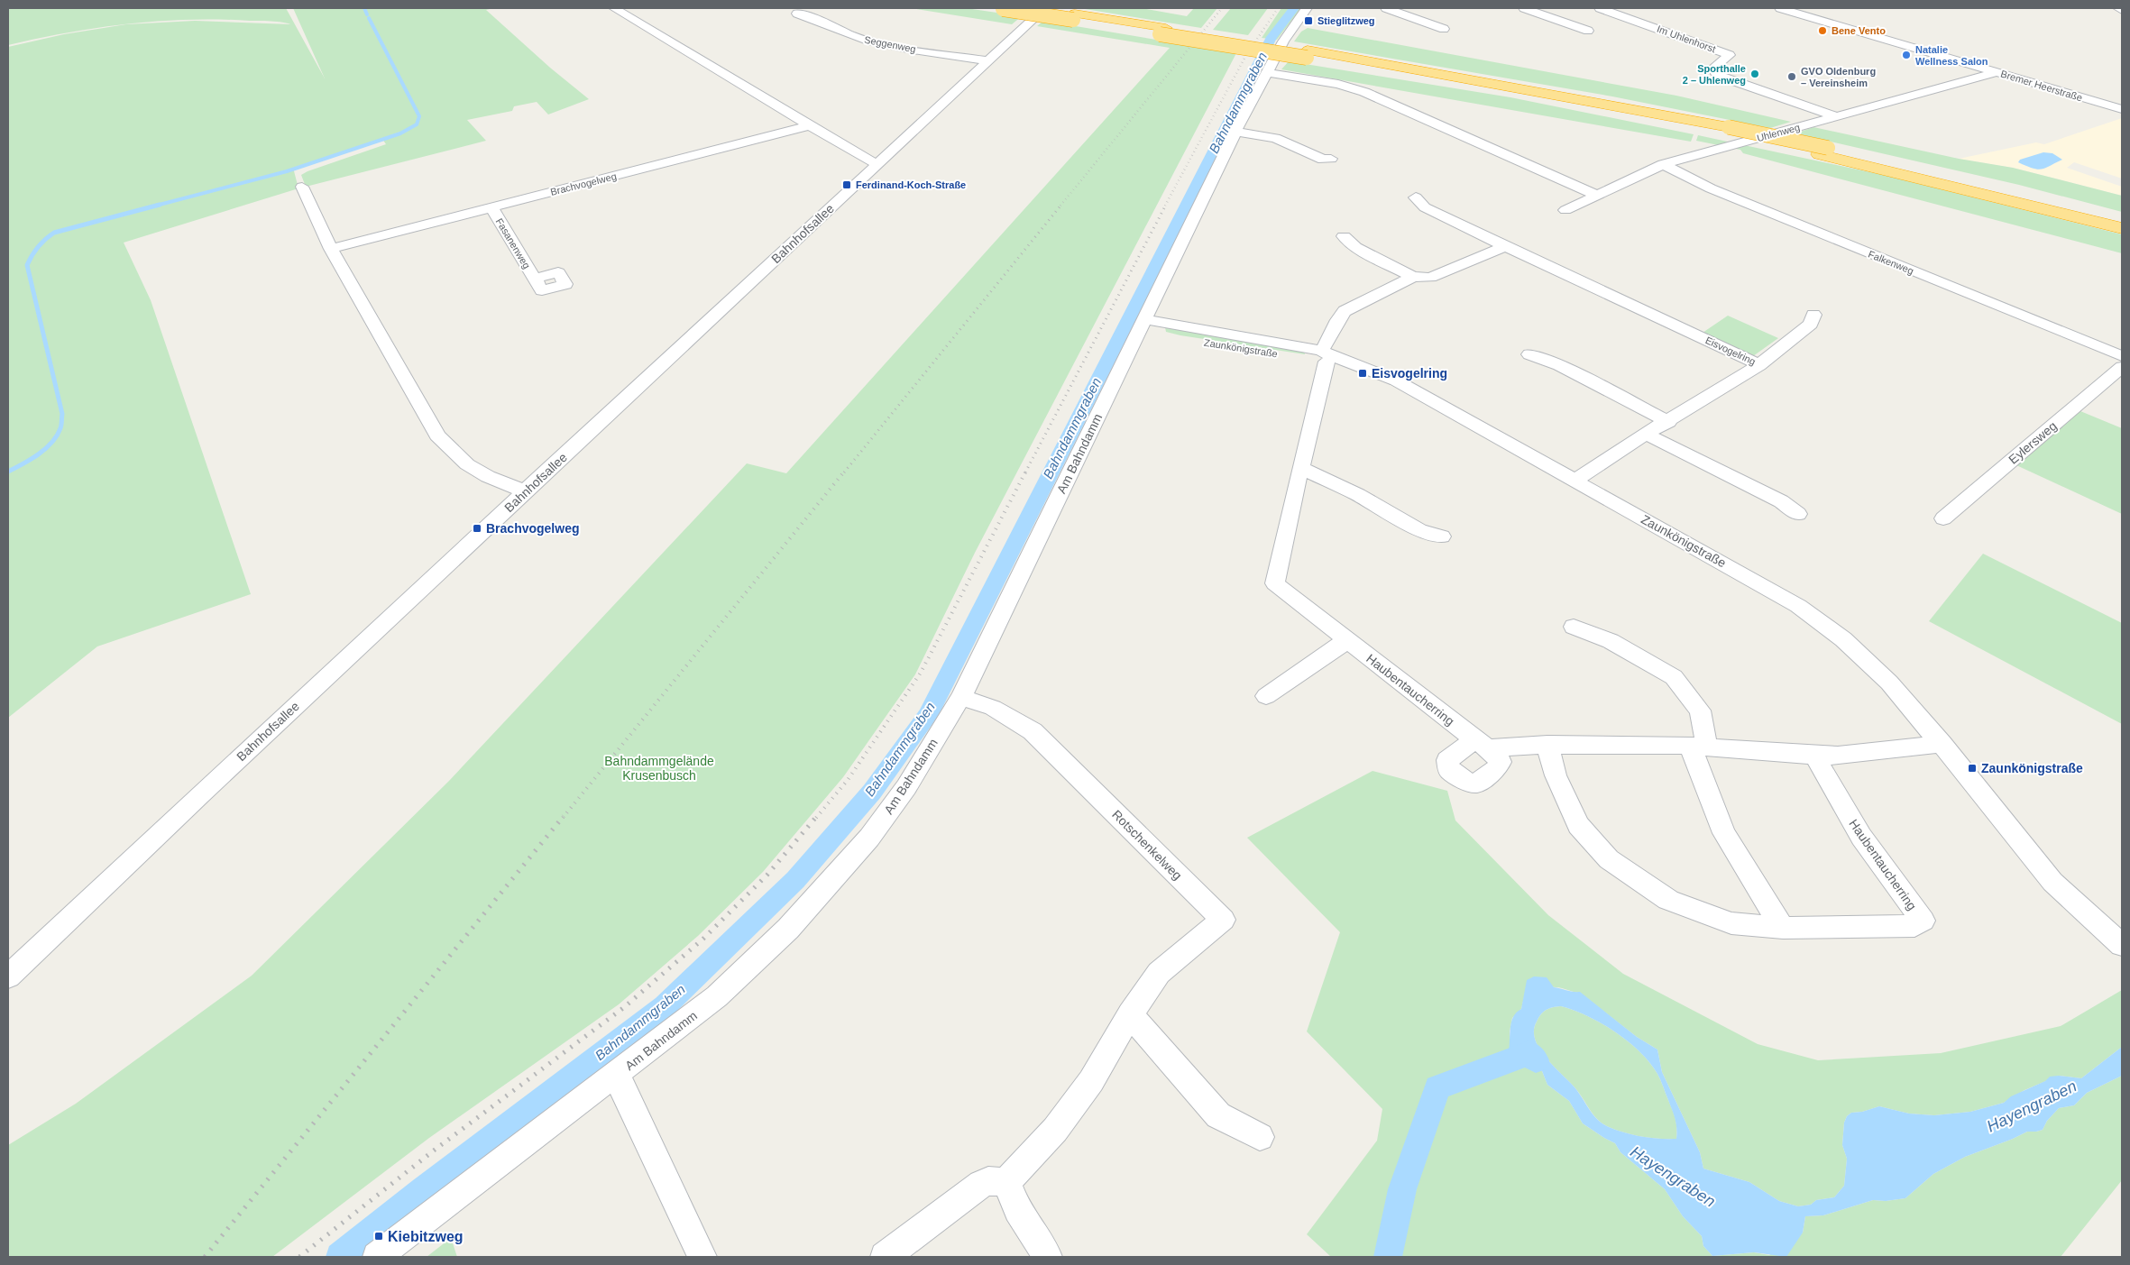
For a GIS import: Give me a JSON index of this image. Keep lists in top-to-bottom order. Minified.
{"streets":{"street":["Im Uhlenhorst","Seggenweg","Bremer Heerstraße","Uhlenweg","Brachvogelweg","Bahnhofsallee","Fasanenweg","Falkenweg","Zaunkönigstraße","Eisvogelring","Eylersweg","Am Bahndamm","Haubentaucherring","Rotschenkelweg"]},"crossings":[["Im Uhlenhorst","Uhlenweg"],["Seggenweg","Bahnhofsallee"],["Bremer Heerstraße","Uhlenweg"],["Uhlenweg","Falkenweg"],["Brachvogelweg","Fasanenweg"],["Zaunkönigstraße","Eisvogelring"],["Zaunkönigstraße","Am Bahndamm"],["Zaunkönigstraße","Haubentaucherring"],["Am Bahndamm","Rotschenkelweg"]],"water":["Bahndammgraben","Hayengraben"],"parks":["Bahndammgelände Krusenbusch"],"places":{"transit":["Stieglitzweg","Ferdinand-Koch-Straße","Eisvogelring","Brachvogelweg","Zaunkönigstraße","Kiebitzweg"],"other":["Bene Vento","Natalie Wellness Salon","Sporthalle 2 – Uhlenweg","GVO Oldenburg – Vereinsheim"]}}
